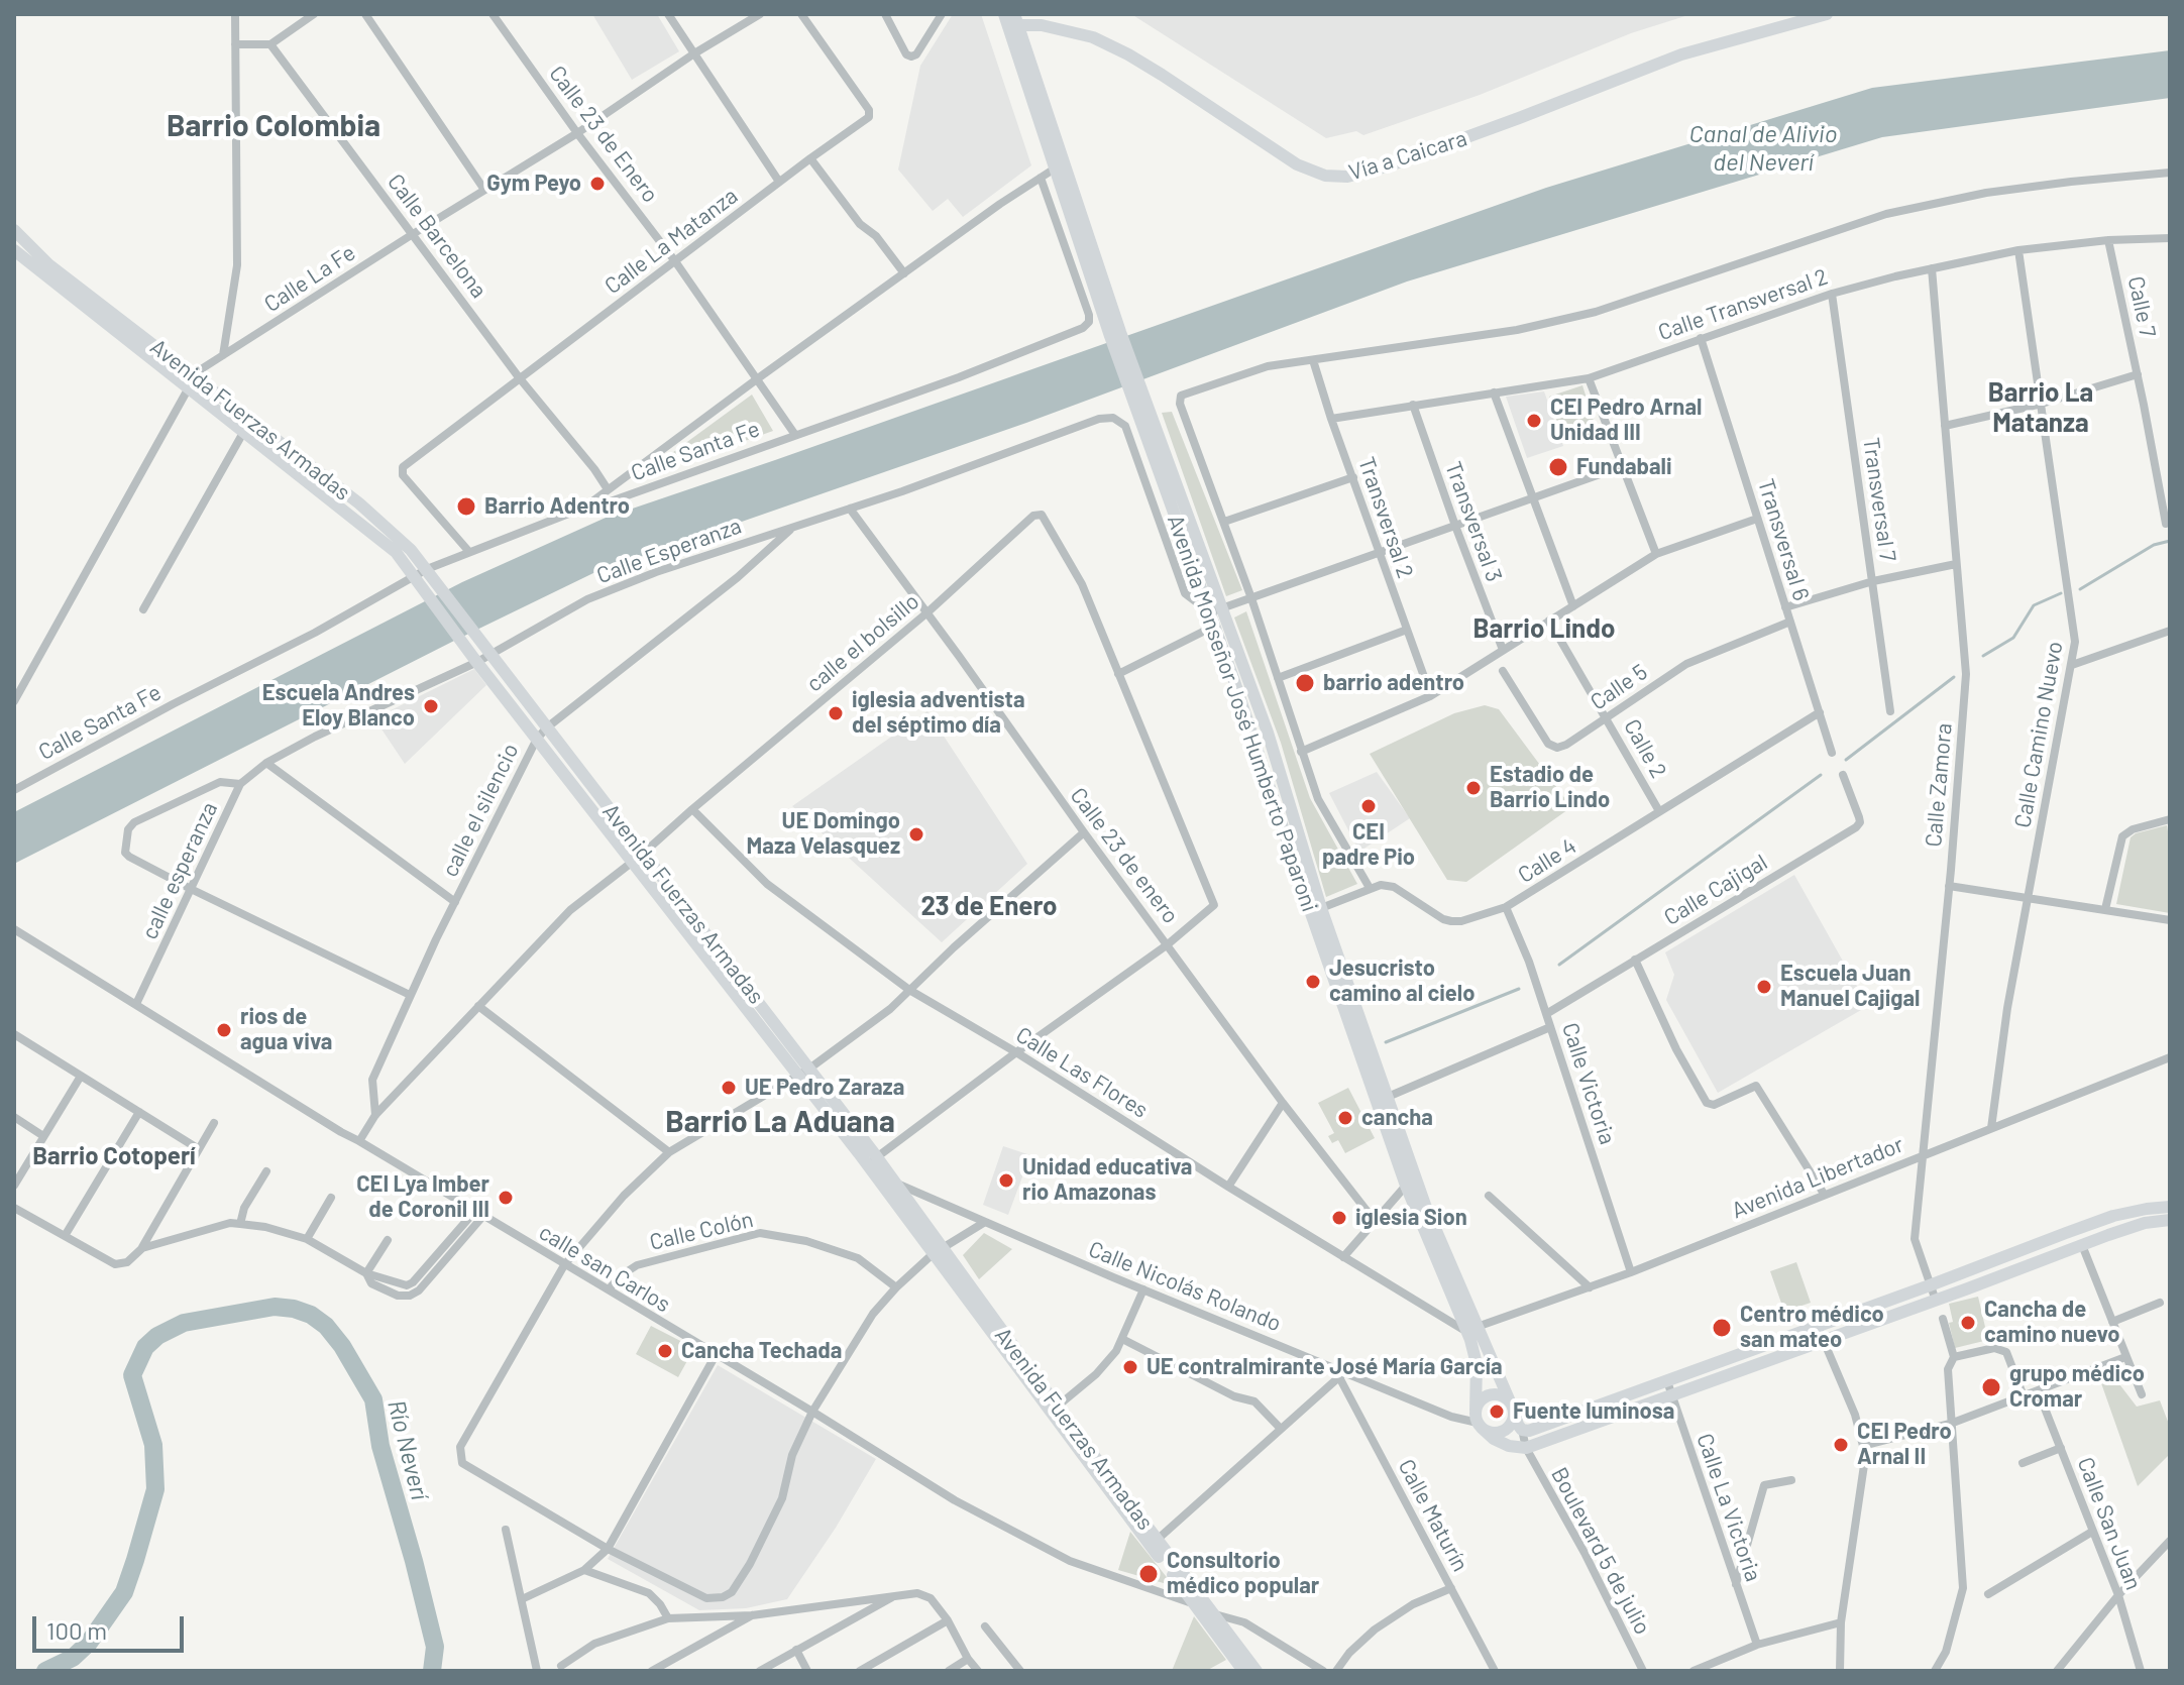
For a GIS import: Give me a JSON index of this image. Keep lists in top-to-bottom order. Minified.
{"streets":{"street":["Calle 23 de Enero","Vía a Caicara","Calle Barcelona","Calle La Matanza","Calle La Fe","Calle Transversal 2","Calle 7","Avenida Fuerzas Armadas","Calle Santa Fe","Transversal 7","Transversal 2","Transversal 3","Transversal 6","Calle Esperanza","calle el bolsillo","Calle 5","Avenida Monseñor José Humberto Paparoni","Calle Camino Nuevo","Calle 2","Calle Zamora","calle el silencio","Calle 23 de enero","Calle 4","calle esperanza","Calle Cajigal","Calle Las Flores","Calle Victoria","Avenida Libertador","Calle Colón","calle san Carlos","Calle Nicolás Rolando","Calle La Victoria","Calle Maturín","Calle San Juan","Boulevard 5 de julio"]},"crossings":[["Calle 23 de Enero","Calle La Matanza"],["Calle 23 de Enero","Calle La Fe"],["Calle 23 de Enero","Calle Santa Fe"],["Vía a Caicara","Avenida Monseñor José Humberto Paparoni"],["Calle Barcelona","Calle La Matanza"],["Calle Barcelona","Calle La Fe"],["Calle La Matanza","Calle Santa Fe"],["Calle La Fe","Avenida Fuerzas Armadas"],["Calle Transversal 2","Calle 7"],["Calle Transversal 2","Transversal 7"],["Calle Transversal 2","Transversal 2"],["Calle Transversal 2","Transversal 3"],["Calle Transversal 2","Transversal 6"],["Calle Transversal 2","Calle Camino Nuevo"],["Calle Transversal 2","Calle Zamora"],["Avenida Fuerzas Armadas","Calle Santa Fe"],["Avenida Fuerzas Armadas","Calle Esperanza"],["Avenida Fuerzas Armadas","calle el bolsillo"],["Avenida Fuerzas Armadas","calle el silencio"],["Avenida Fuerzas Armadas","calle san Carlos"],["Avenida Fuerzas Armadas","Calle Nicolás Rolando"],["Transversal 6","Calle 5"],["Transversal 6","Calle 4"],["Calle Esperanza","Avenida Monseñor José Humberto Paparoni"],["Calle Esperanza","calle el silencio"],["Calle Esperanza","Calle 23 de enero"],["Calle Esperanza","calle esperanza"],["calle el bolsillo","calle el silencio"],["calle el bolsillo","Calle 23 de enero"],["calle el bolsillo","Calle Las Flores"],["calle el bolsillo","calle san Carlos"],["Calle 5","Calle 2"],["Avenida Monseñor José Humberto Paparoni","Calle Las Flores"],["Avenida Monseñor José Humberto Paparoni","Avenida Libertador"],["Avenida Monseñor José Humberto Paparoni","Calle Nicolás Rolando"],["Avenida Monseñor José Humberto Paparoni","Boulevard 5 de julio"],["Calle Camino Nuevo","Avenida Libertador"],["Calle 2","Calle 4"],["Calle Zamora","Avenida Libertador"],["Calle 4","Calle Victoria"],["calle esperanza","calle san Carlos"],["Calle Cajigal","Calle Victoria"],["Calle Las Flores","Avenida Libertador"],["Calle Victoria","Avenida Libertador"],["Calle Colón","calle san Carlos"],["Calle Nicolás Rolando","Calle Maturín"]],"districts":["Barrio Colombia","Barrio La Matanza","Barrio Lindo","23 de Enero","Barrio La Aduana","Barrio Cotoperí"],"water":["Canal de Alivio del Neverí","Río Neverí"],"places":["Gym Peyo","CEI Pedro Arnal Unidad III","Fundabali","Barrio Adentro","barrio adentro","Escuela Andres Eloy Blanco","iglesia adventista del séptimo día","Estadio de Barrio Lindo","CEI padre Pio","UE Domingo Maza Velasquez","Jesucristo camino al cielo","Escuela Juan Manuel Cajigal","rios de agua viva","UE Pedro Zaraza","cancha","Unidad educativa rio Amazonas","CEI Lya Imber de Coronil III","iglesia Sion","Cancha de camino nuevo","Centro médico san mateo","Cancha Techada","UE contralmirante José María García","grupo médico Cromar","Fuente luminosa","CEI Pedro Arnal II","Consultorio médico popular"],"scale_bar":"100 m"}
